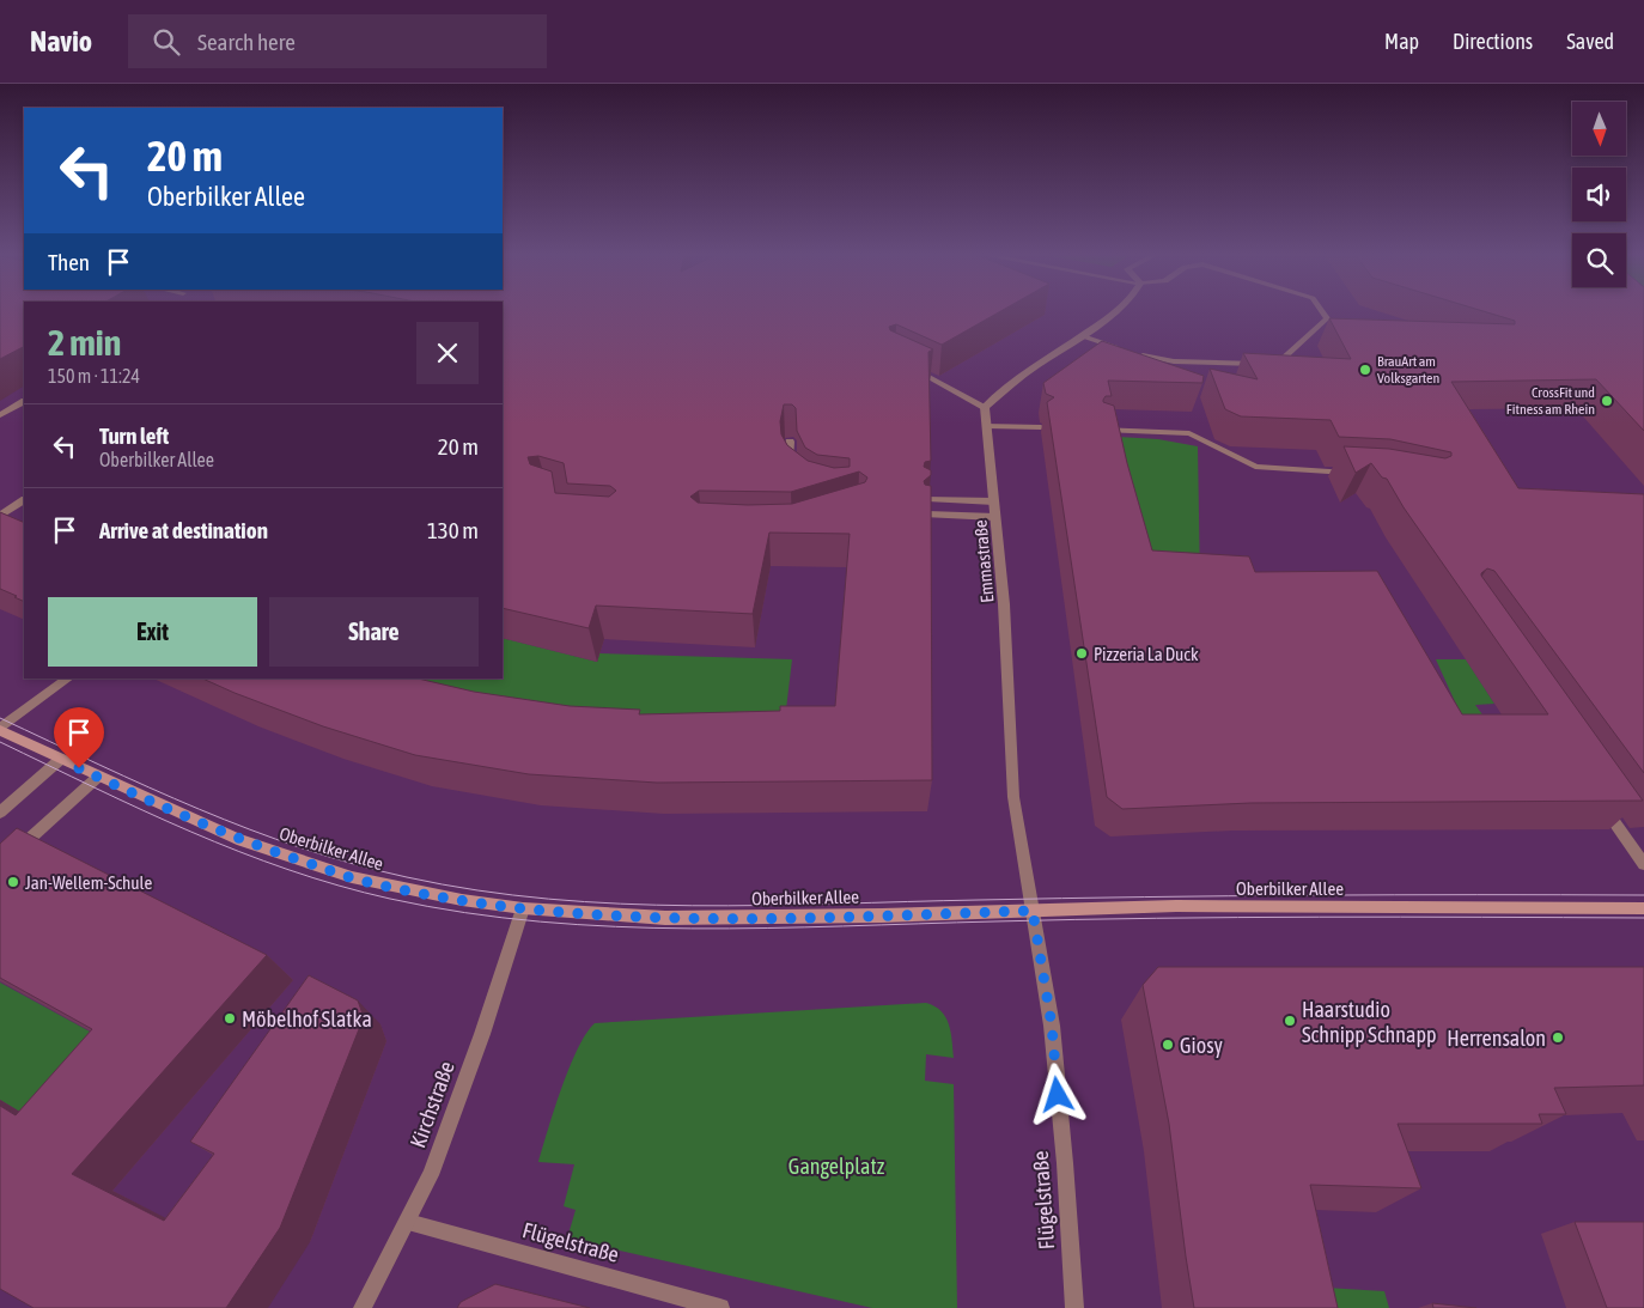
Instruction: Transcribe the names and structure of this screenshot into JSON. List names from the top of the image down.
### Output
{
  "streets": {
    "main road": ["Oberbilker Allee"],
    "street": ["Emmastraße", "Kirchstraße", "Flügelstraße"]
  },
  "crossings": [
    ["Emmastraße", "Oberbilker Allee"],
    ["Emmastraße", "Flügelstraße"],
    ["Oberbilker Allee", "Kirchstraße"],
    ["Oberbilker Allee", "Flügelstraße"],
    ["Kirchstraße", "Flügelstraße"]
  ],
  "parks": ["Gangelplatz"],
  "places": [
    "BrauArt am Volksgarten",
    "CrossFit und Fitness am Rhein",
    "Pizzeria La Duck",
    "Jan-Wellem-Schule",
    "Möbelhof Slatka",
    "Haarstudio Schnipp Schnapp",
    "Herrensalon",
    "Giosy"
  ],
  "north": "bottom",
  "page": {
    "header": "Navio",
    "search": "Search here",
    "nav": ["Map", "Directions", "Saved"],
    "turn": ["20 m", "Oberbilker Allee"],
    "then": "Then",
    "heading": ["2 min", "150 m · 11:24"],
    "list": [
      {
        "name": "Turn left",
        "note": "Oberbilker Allee",
        "value": "20 m"
      },
      {
        "name": "Arrive at destination",
        "value": "130 m"
      }
    ],
    "buttons": ["Exit", "Share"]
  }
}
